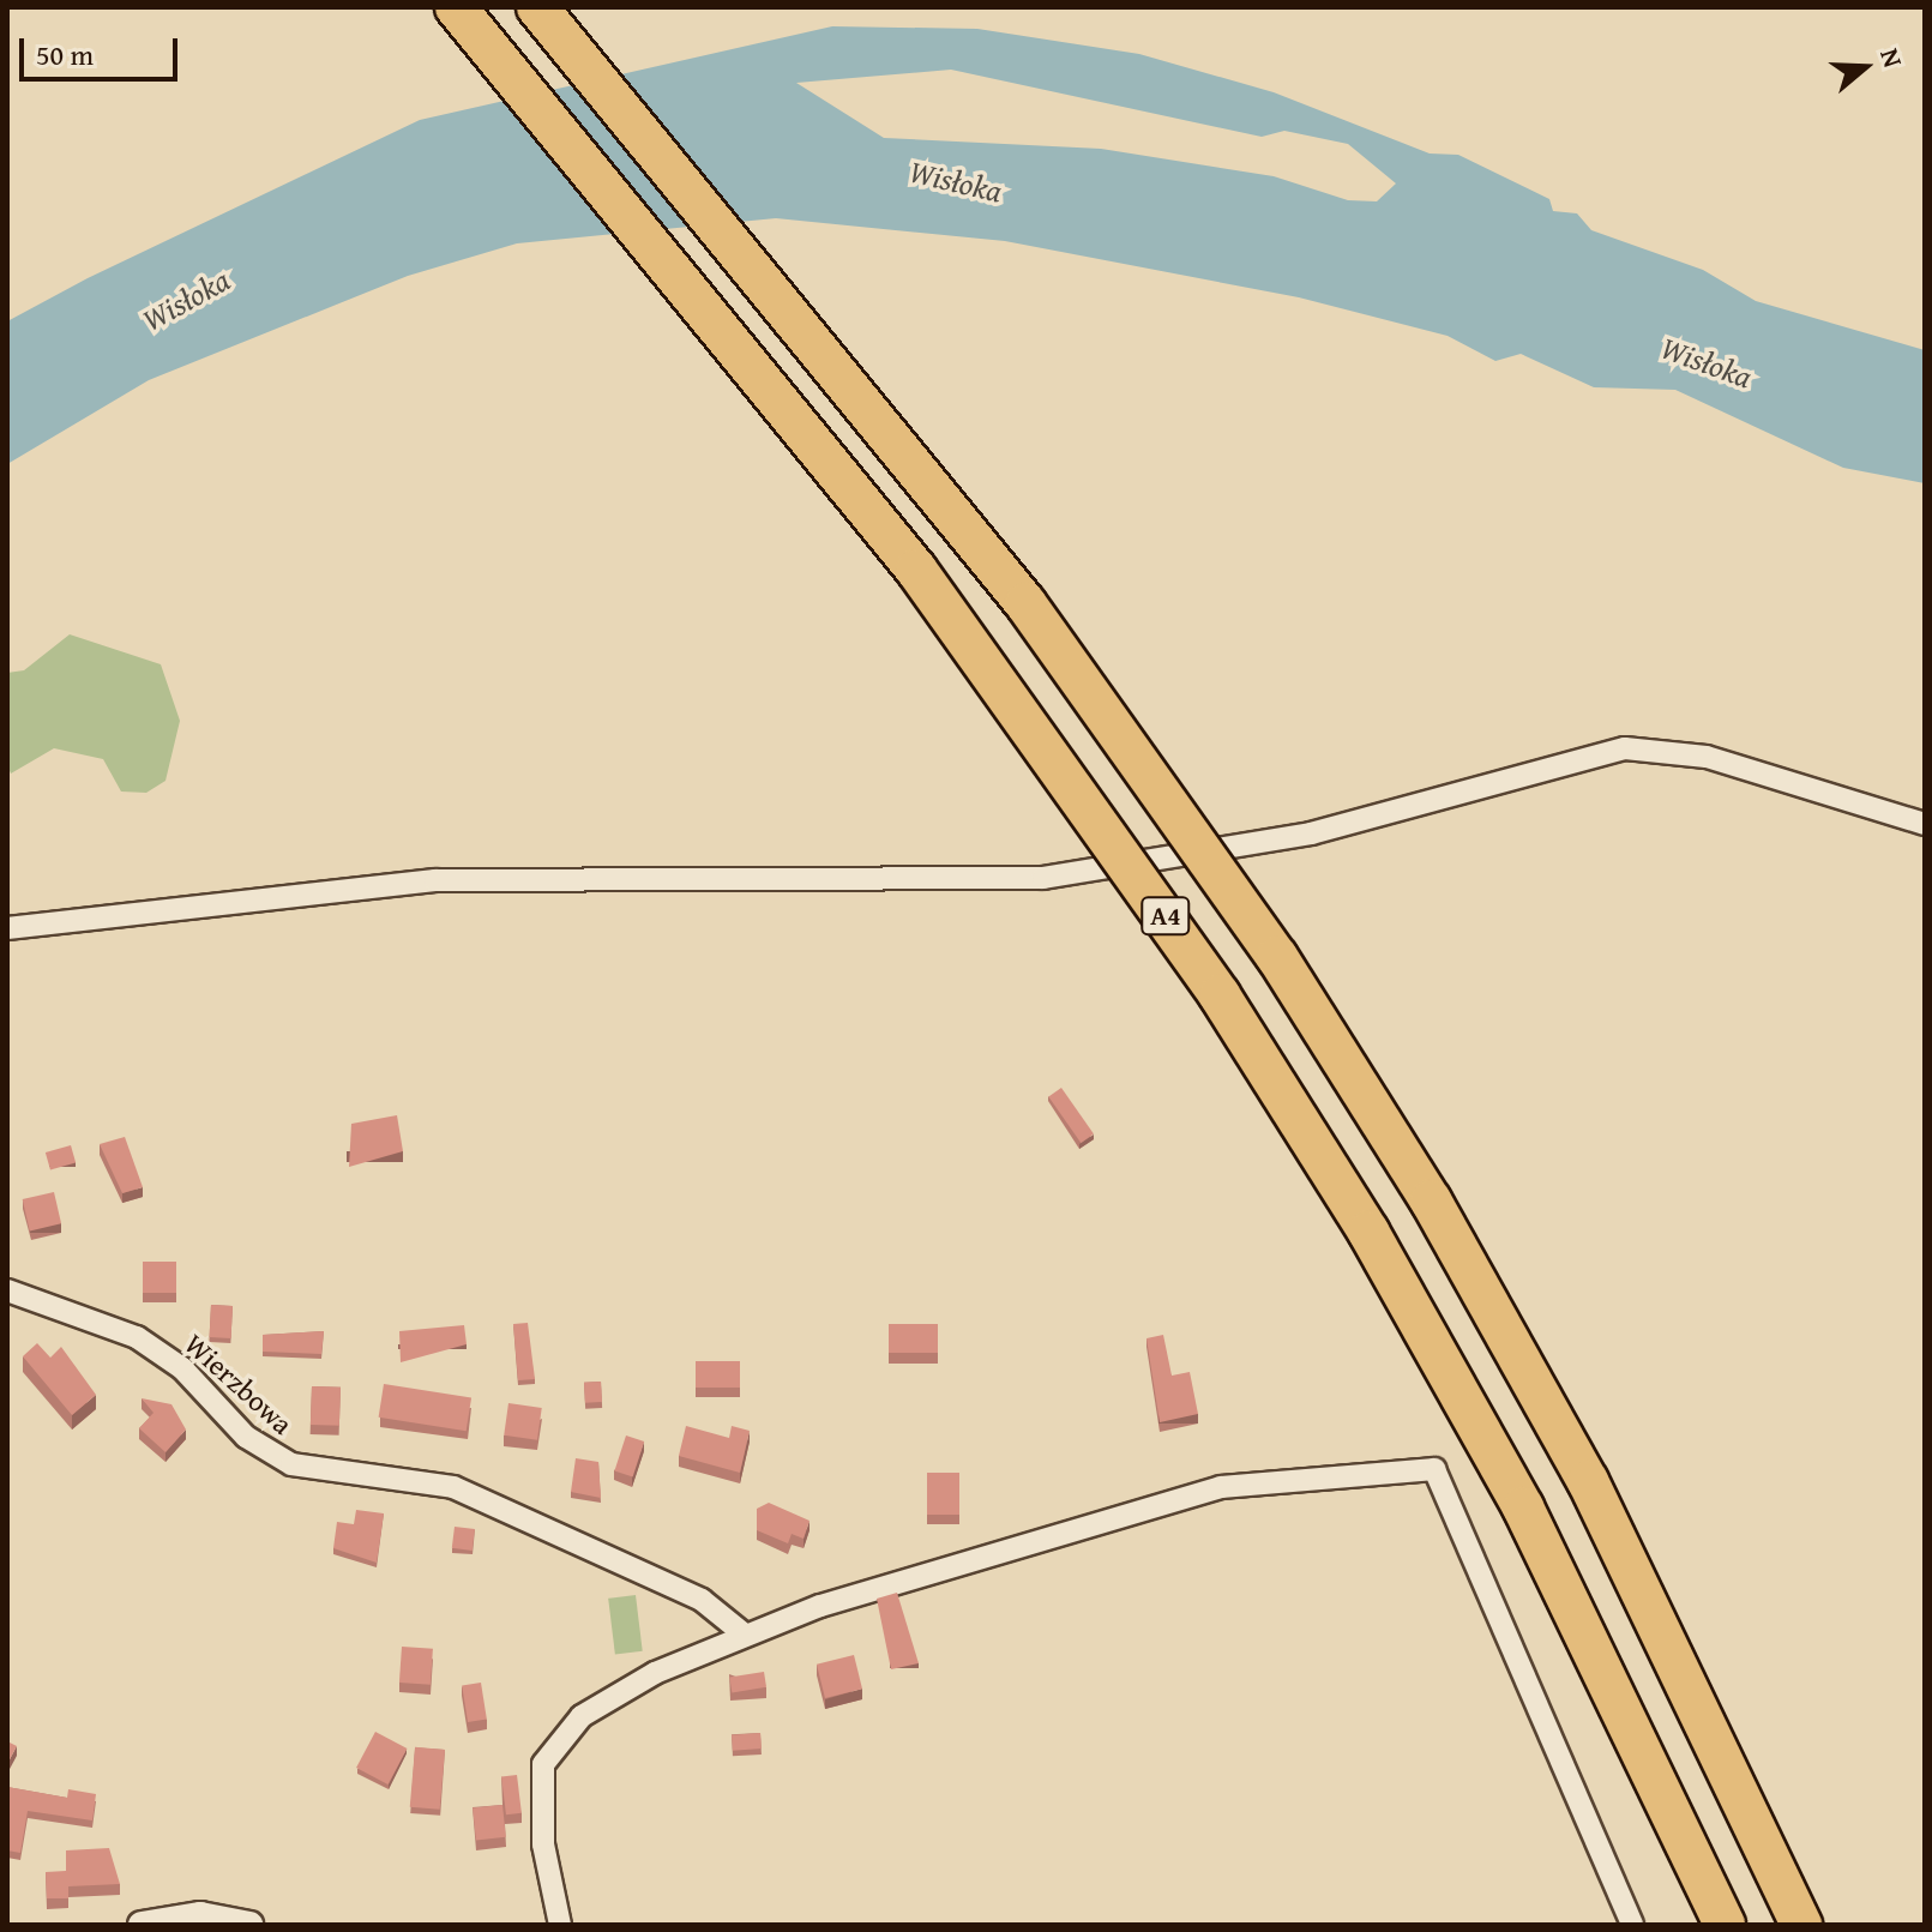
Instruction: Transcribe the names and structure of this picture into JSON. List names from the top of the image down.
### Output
{
  "streets": {
    "highway": ["A4"],
    "street": ["Wierzbowa"]
  },
  "water": ["Wisłoka"],
  "scale_bar": "50 m",
  "north": "right"
}
